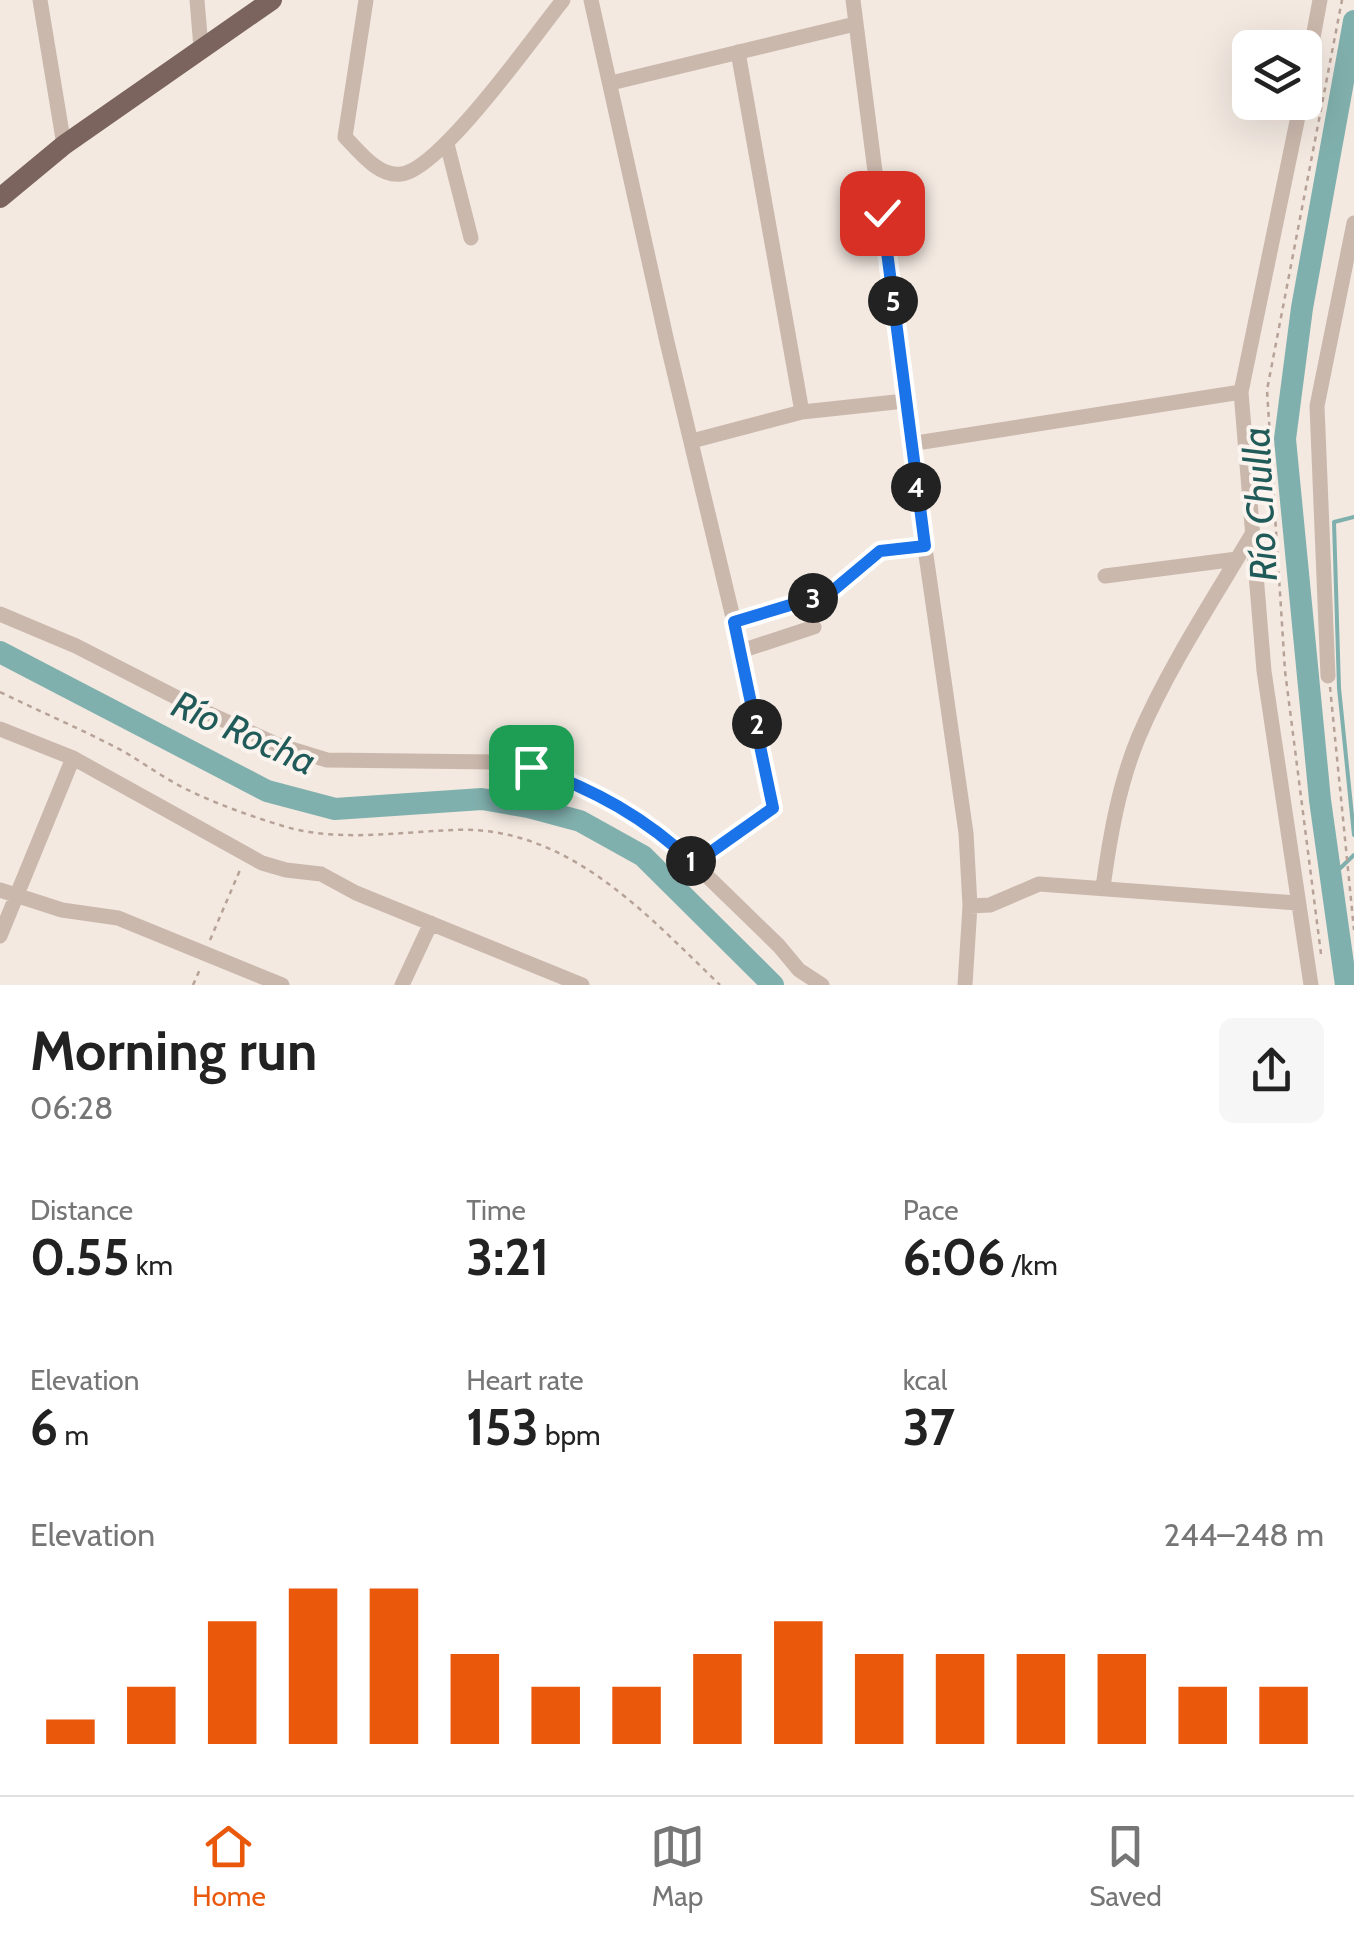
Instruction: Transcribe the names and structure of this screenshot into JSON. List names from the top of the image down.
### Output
{
  "water": ["Río Chulla", "Río Rocha"],
  "page": {
    "pins": [
      "5",
      "4",
      "3",
      "2",
      "1"
    ],
    "heading": ["Morning run", "06:28"],
    "stats": [
      ["Distance", "0.55 km"],
      ["Time", "3:21"],
      ["Pace", "6:06 /km"],
      ["Elevation", "6 m"],
      ["Heart rate", "153 bpm"],
      ["kcal", "37"]
    ],
    "chart": ["Elevation", "244–248 m"],
    "tabs": ["Home", "Map", "Saved"]
  }
}
